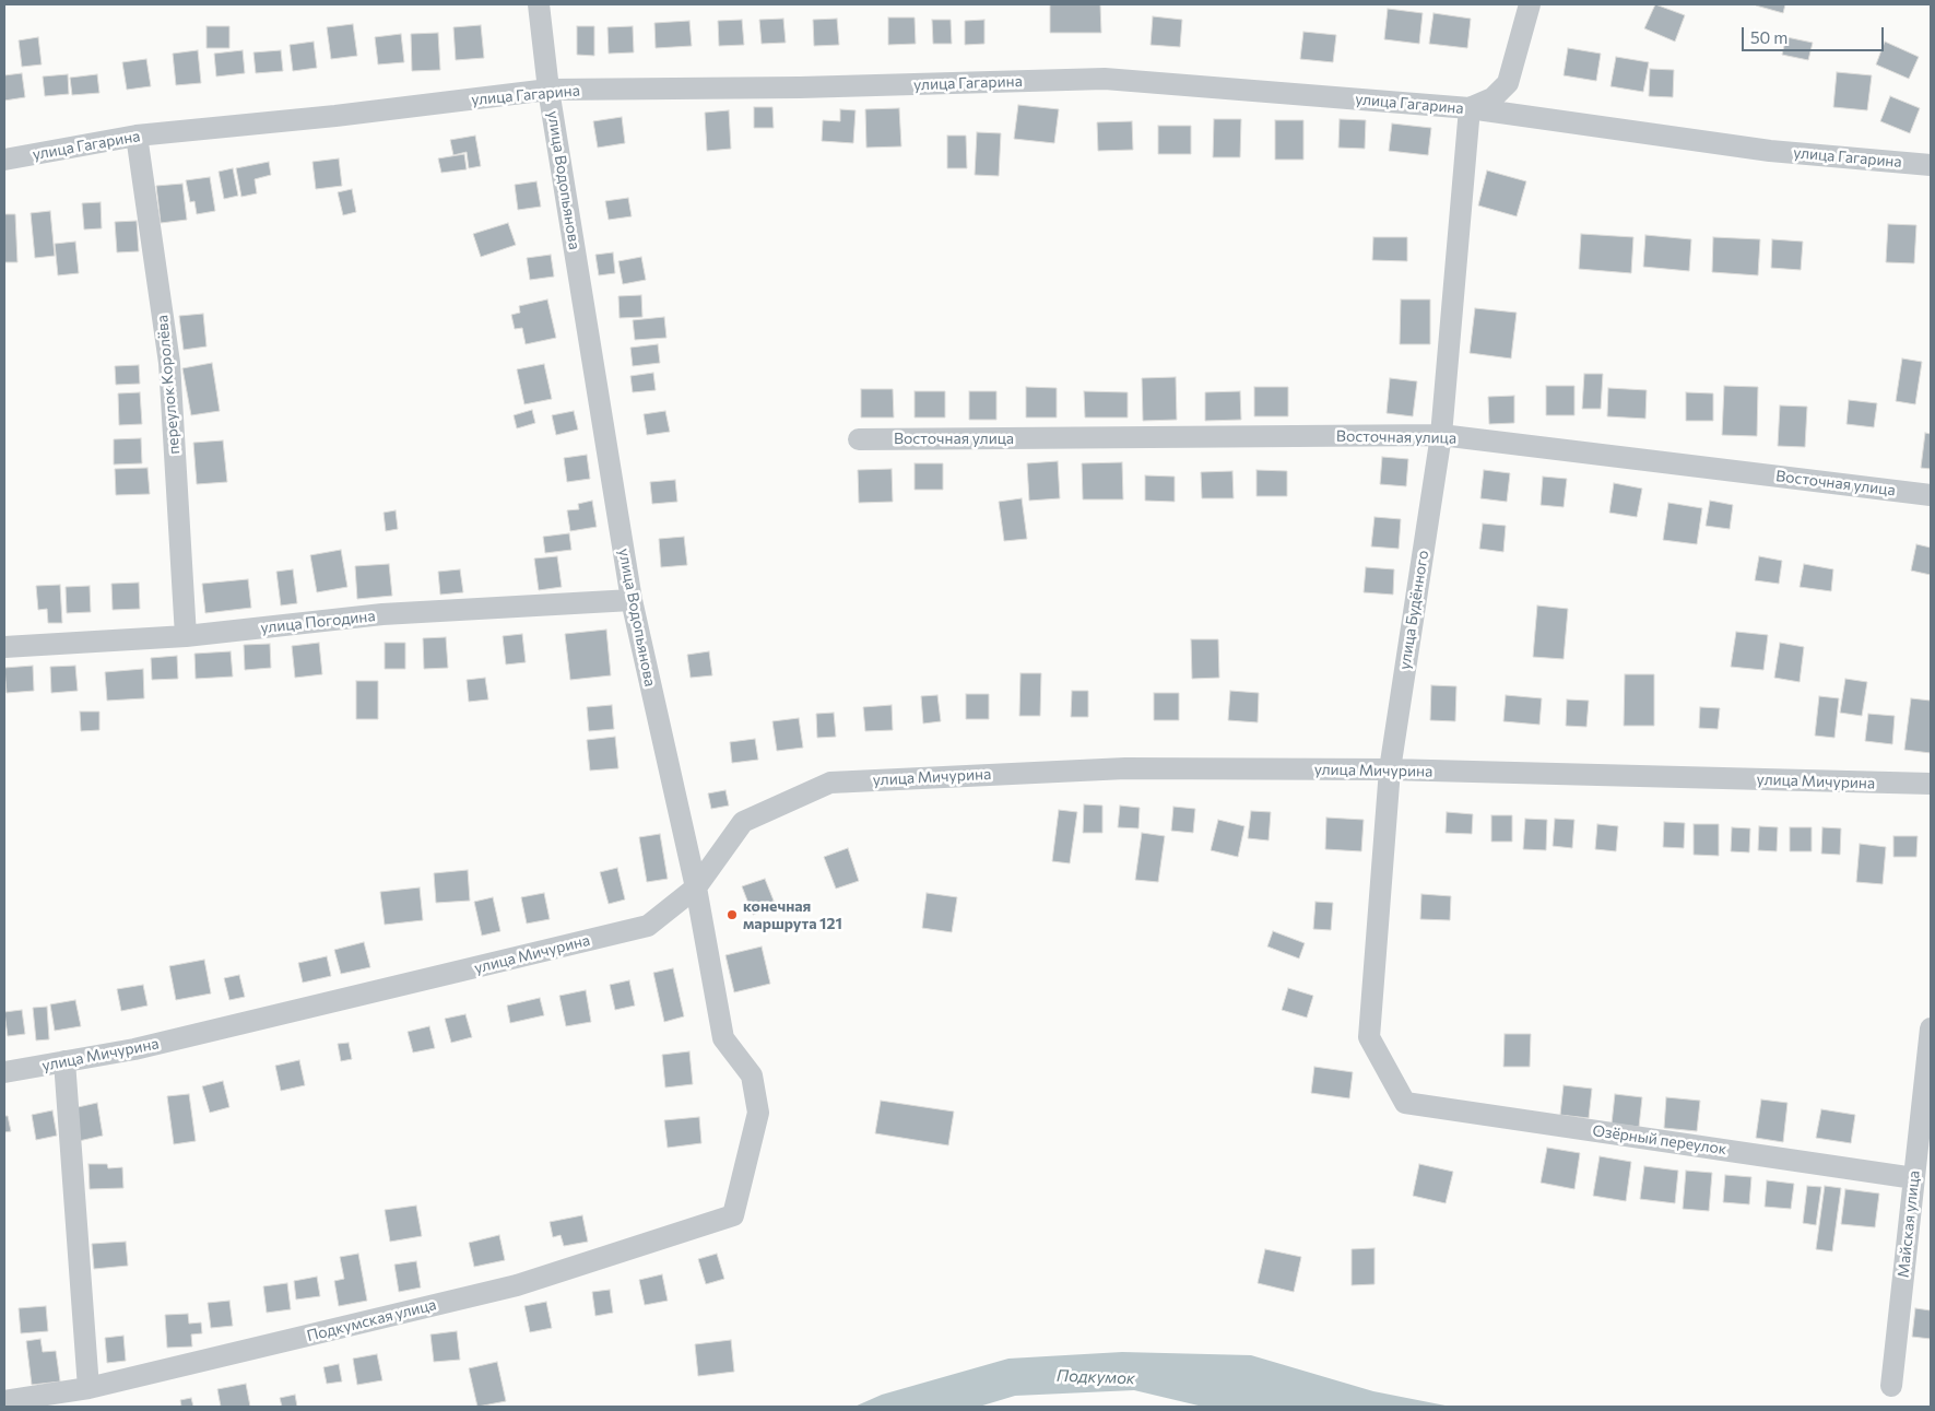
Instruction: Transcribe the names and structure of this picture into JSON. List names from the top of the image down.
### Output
{
  "streets": {
    "street": [
      "улица Гагарина",
      "улица Водопьянова",
      "переулок Королёва",
      "Восточная улица",
      "улица Будённого",
      "улица Погодина",
      "улица Мичурина",
      "Озёрный переулок",
      "Майская улица",
      "Подкумская улица"
    ]
  },
  "crossings": [
    ["улица Гагарина", "улица Водопьянова"],
    ["улица Гагарина", "переулок Королёва"],
    ["улица Гагарина", "улица Будённого"],
    ["улица Водопьянова", "улица Погодина"],
    ["улица Водопьянова", "улица Мичурина"],
    ["улица Водопьянова", "Подкумская улица"],
    ["переулок Королёва", "улица Погодина"],
    ["Восточная улица", "улица Будённого"],
    ["улица Будённого", "улица Мичурина"],
    ["улица Будённого", "Озёрный переулок"],
    ["Озёрный переулок", "Майская улица"]
  ],
  "water": ["Подкумок"],
  "places": ["конечная маршрута 121"],
  "scale_bar": "50 m"
}
